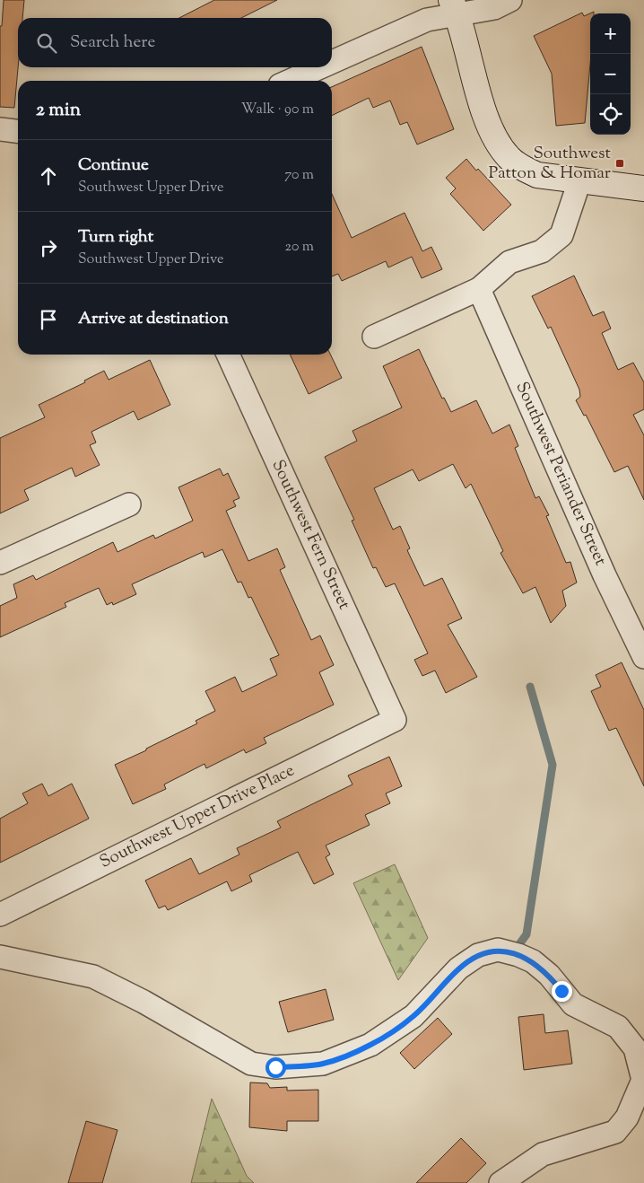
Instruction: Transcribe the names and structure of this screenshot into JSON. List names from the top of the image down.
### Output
{
  "streets": {
    "street": ["Southwest Periander Street", "Southwest Fern Street", "Southwest Upper Drive Place"]
  },
  "crossings": [
    ["Southwest Fern Street", "Southwest Upper Drive Place"]
  ],
  "places": {
    "transit": ["Southwest Patton & Homar"]
  },
  "page": {
    "map_buttons": ["+", "−"],
    "search": "Search here",
    "heading": ["2 min", "Walk · 90 m"],
    "list": [
      ["Continue", "Southwest Upper Drive", "70 m"],
      ["Turn right", "Southwest Upper Drive", "20 m"],
      "Arrive at destination"
    ]
  }
}
